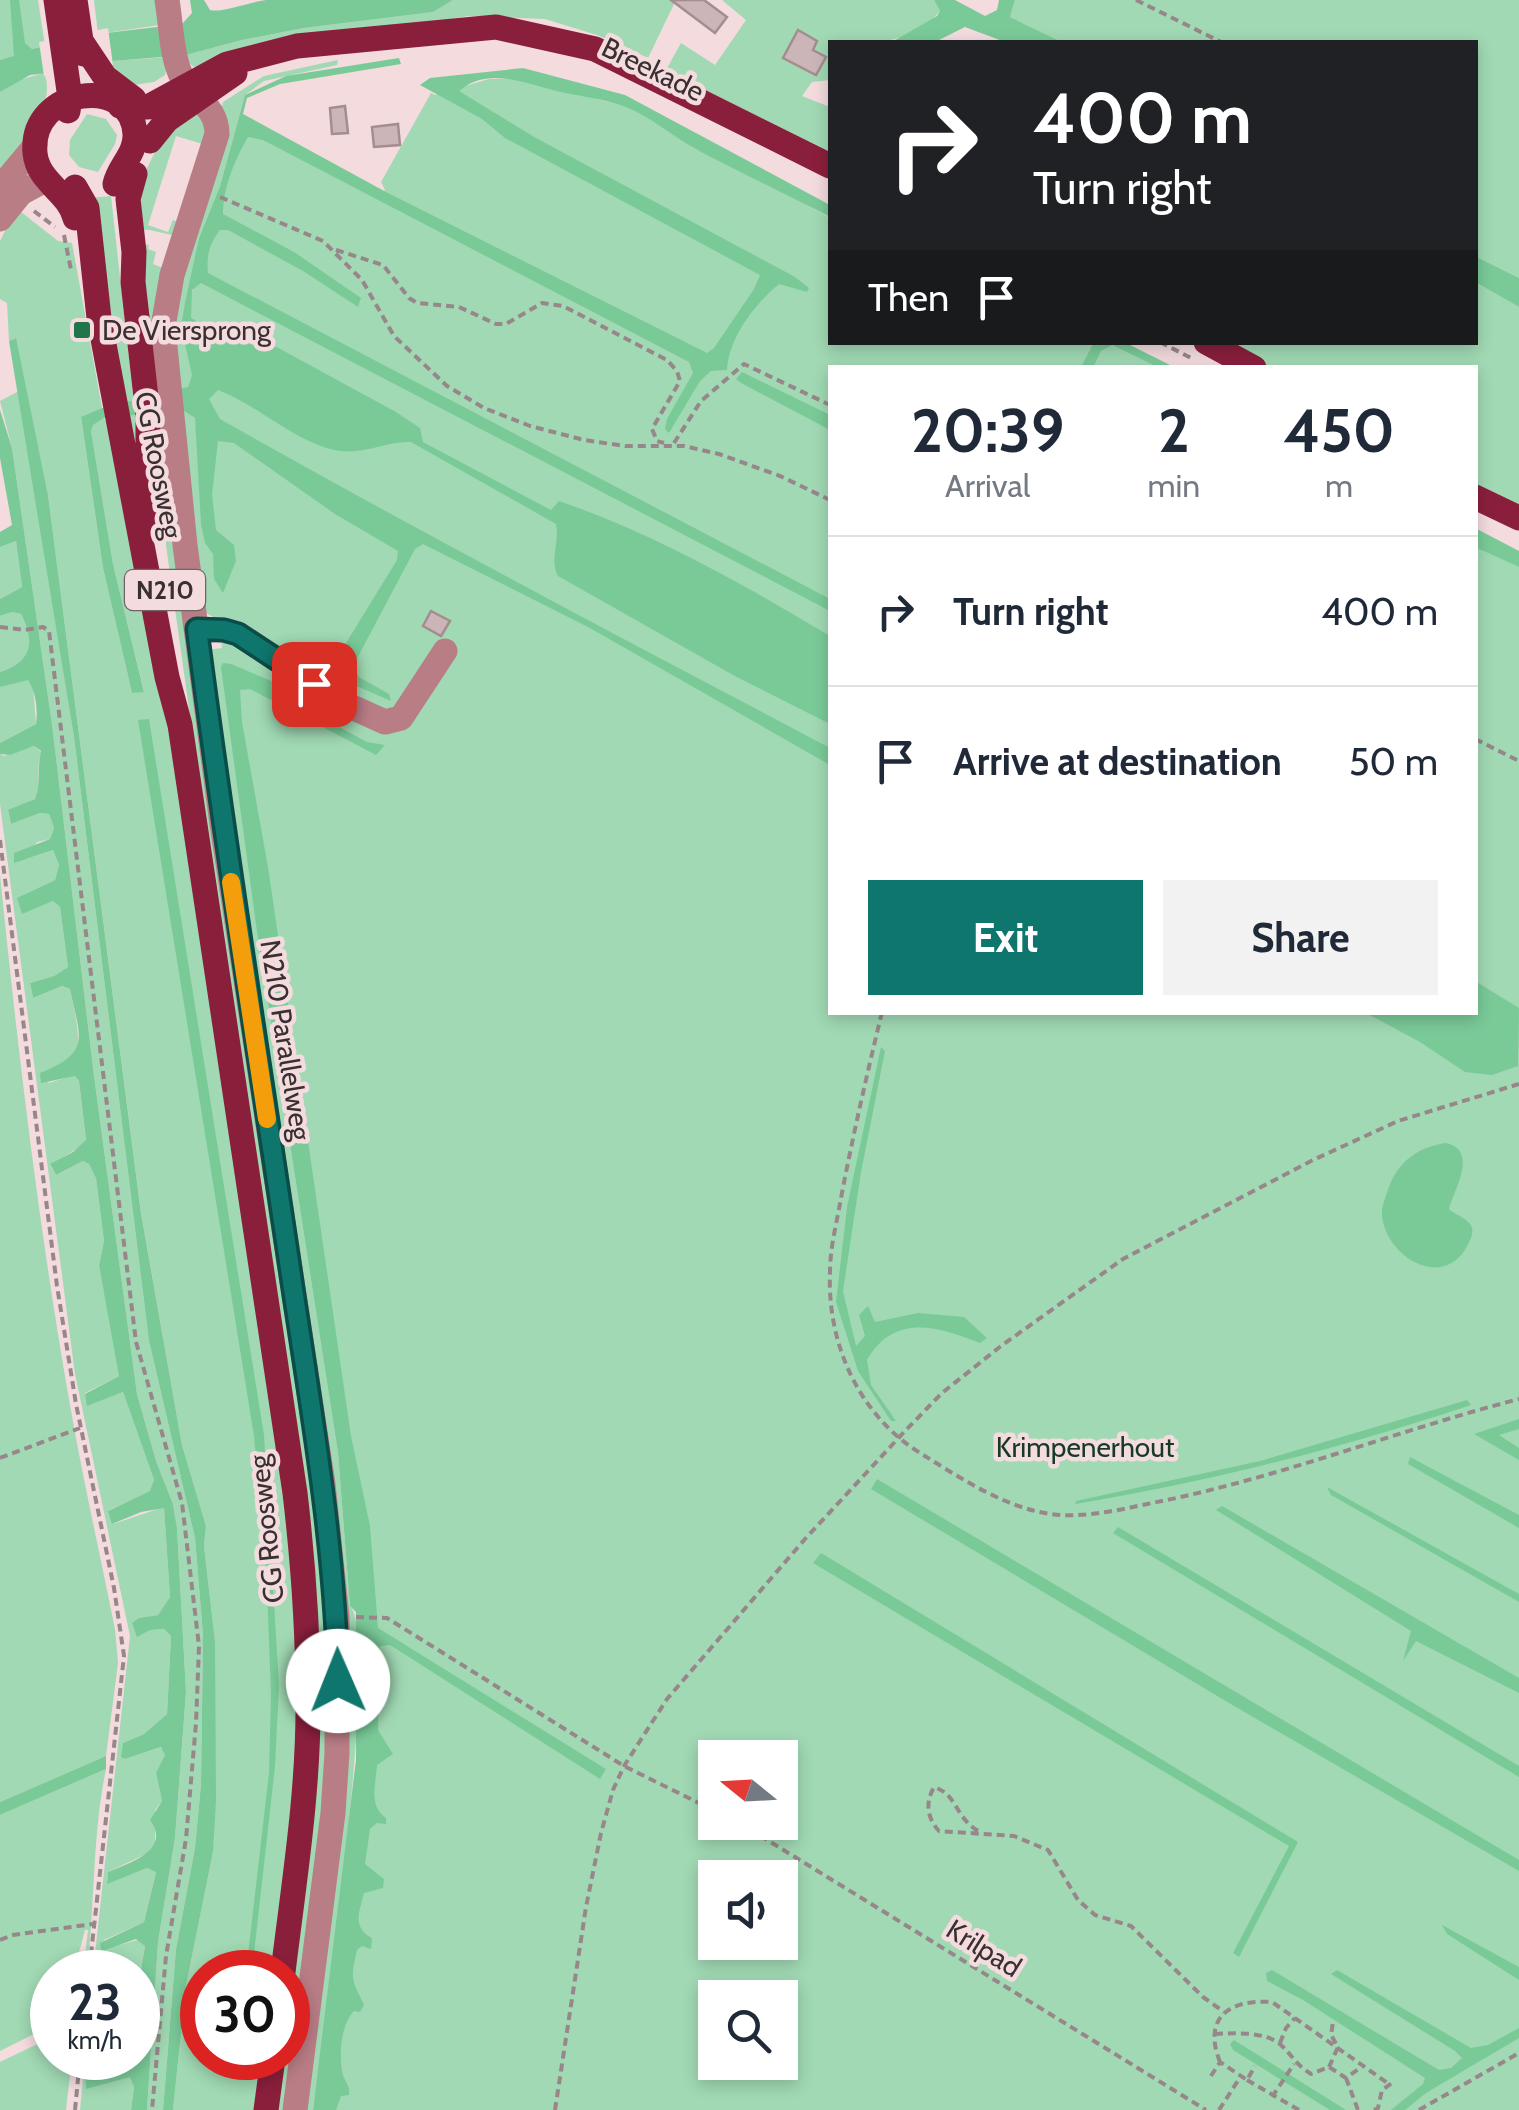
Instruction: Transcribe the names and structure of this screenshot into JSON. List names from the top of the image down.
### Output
{
  "streets": {
    "main road": ["Breekade", "CG Roosweg", "N210"],
    "street": ["N210 Parallelweg"],
    "path": ["Krilpad"]
  },
  "crossings": [
    ["Breekade", "N210"],
    ["Breekade", "N210 Parallelweg"],
    ["CG Roosweg", "N210"],
    ["CG Roosweg", "N210 Parallelweg"]
  ],
  "parks": ["Krimpenerhout"],
  "places": {
    "transit": ["De Viersprong"]
  },
  "north": "left",
  "page": {
    "turn": ["400 m", "Turn right"],
    "then": "Then",
    "eta": [
      "20:39",
      "Arrival",
      "2",
      "min",
      "450",
      "m"
    ],
    "list": [
      {
        "name": "Turn right",
        "value": "400 m"
      },
      {
        "name": "Arrive at destination",
        "value": "50 m"
      }
    ],
    "buttons": ["Exit", "Share"],
    "speed": "23 km/h",
    "limit": "30"
  }
}
